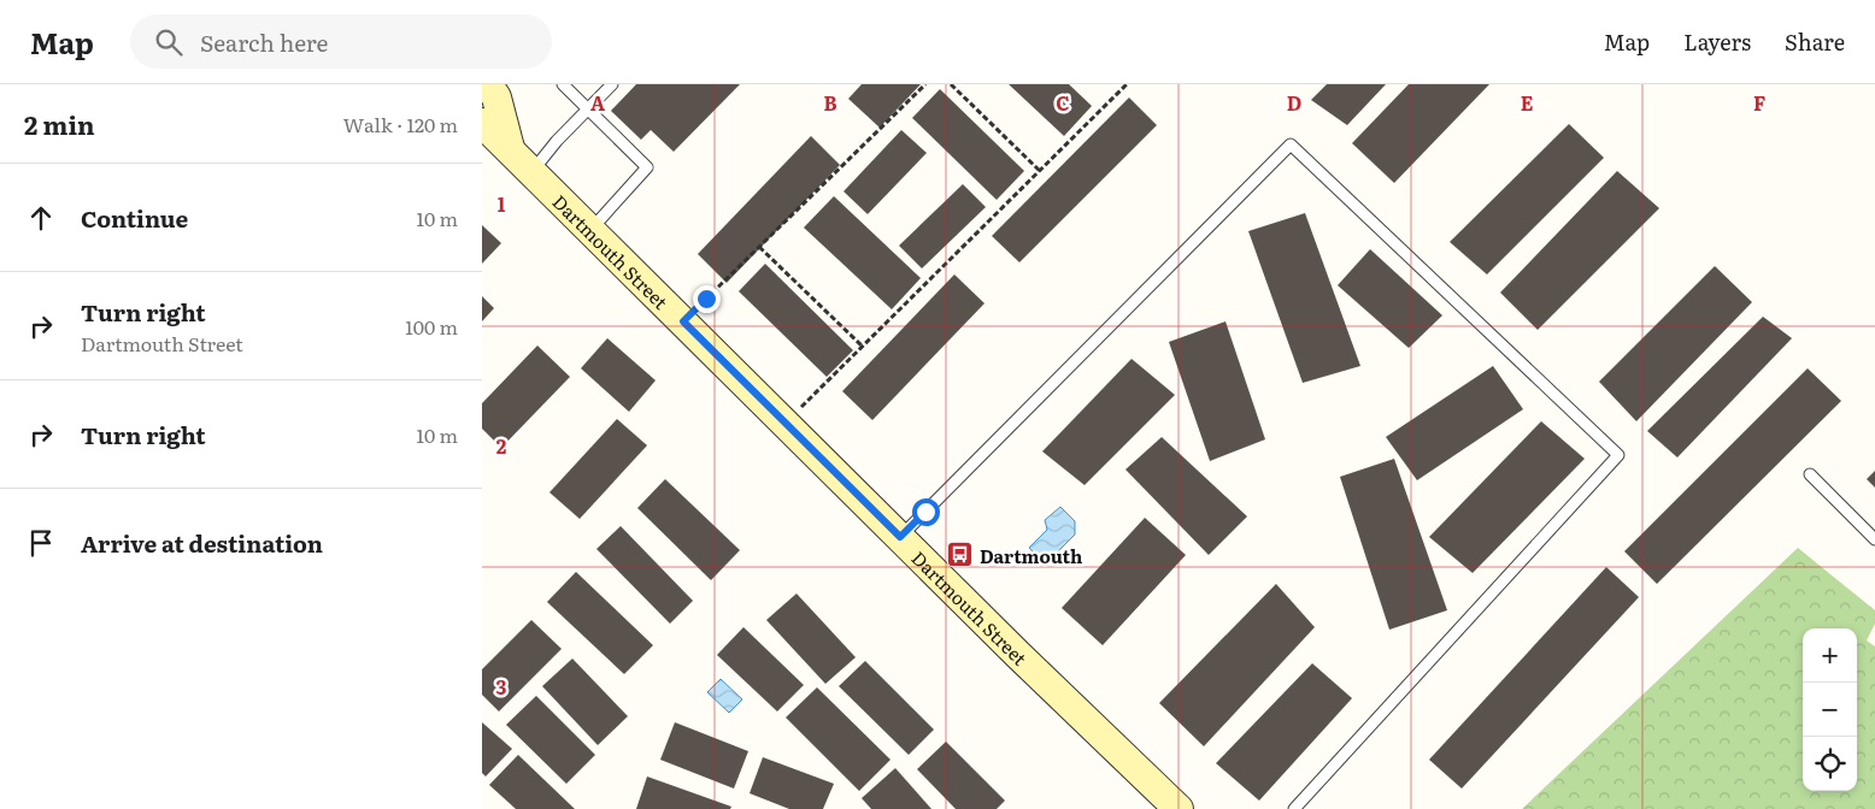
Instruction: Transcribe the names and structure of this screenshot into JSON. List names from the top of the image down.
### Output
{
  "streets": {
    "street": ["Dartmouth Street"]
  },
  "places": {
    "bus stop": ["Dartmouth"]
  },
  "page": {
    "header": "Map",
    "search": "Search here",
    "nav": ["Map", "Layers", "Share"],
    "heading": ["2 min", "Walk · 120 m"],
    "list": [
      ["Continue", "10 m"],
      ["Turn right", "Dartmouth Street", "100 m"],
      ["Turn right", "10 m"],
      "Arrive at destination"
    ],
    "map_buttons": ["+", "−"]
  },
  "grid": {
    "columns": [
      "A",
      "B",
      "C",
      "D",
      "E",
      "F"
    ],
    "rows": ["1", "2", "3"]
  }
}
